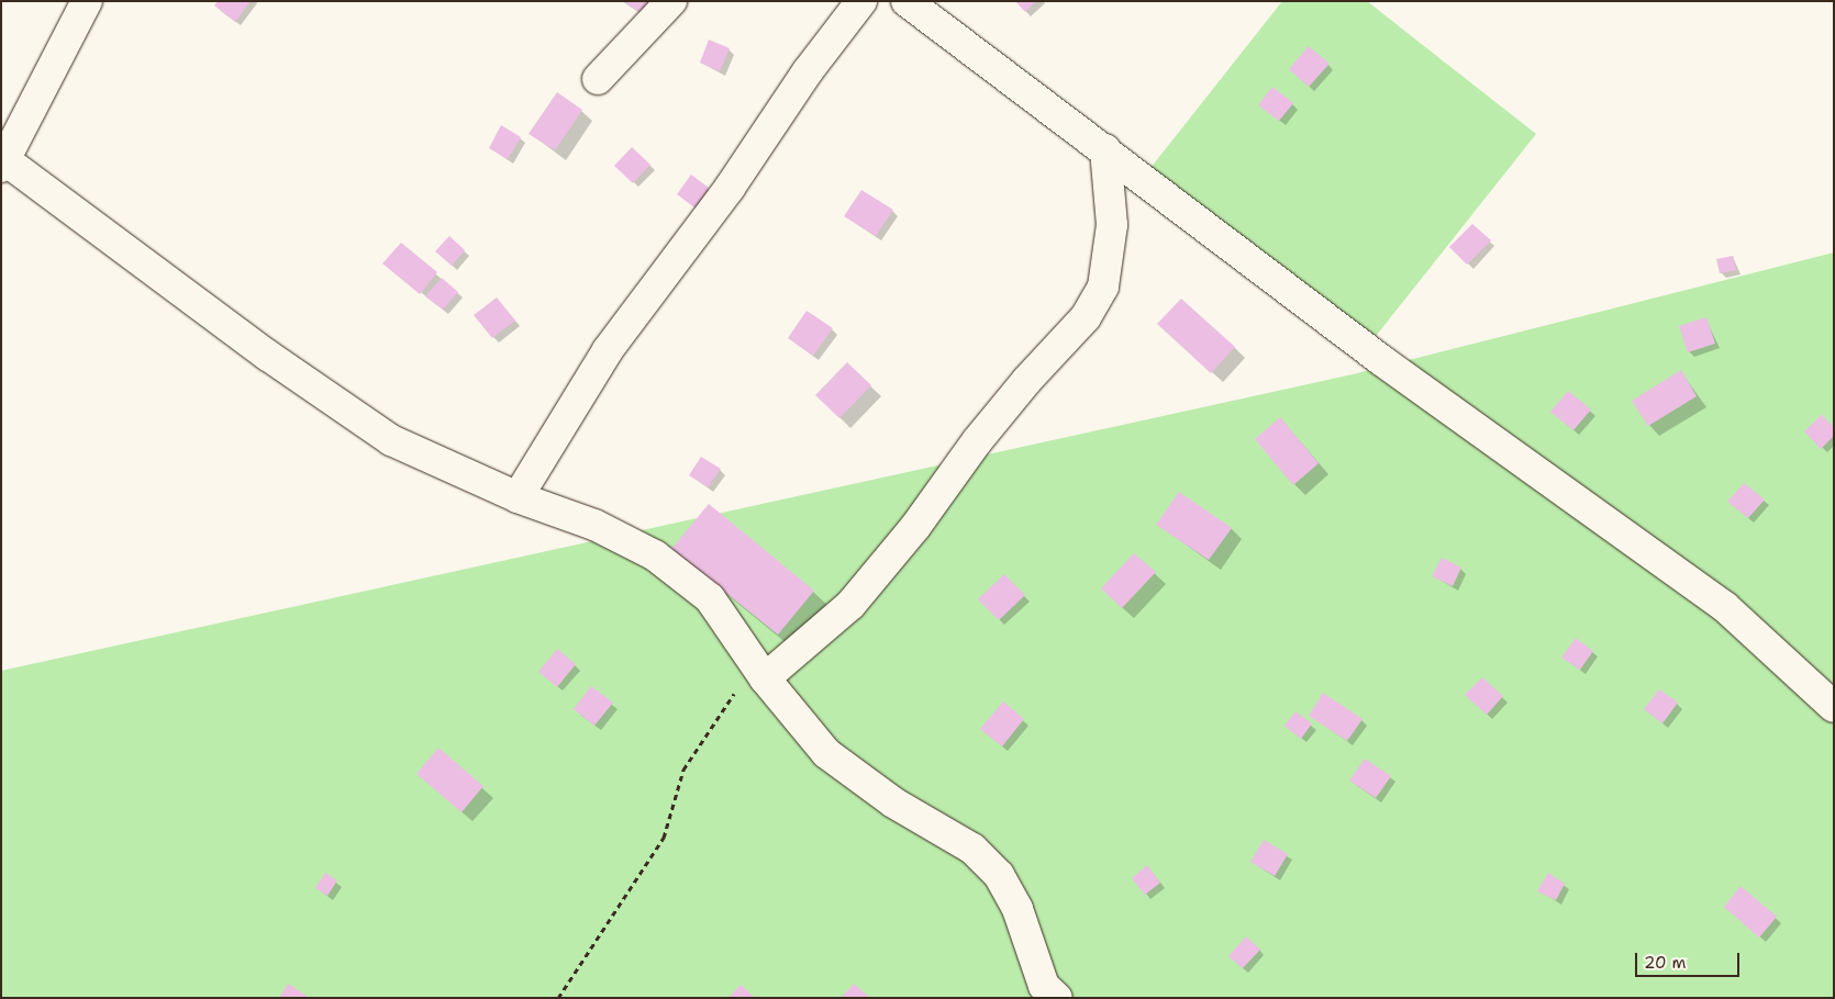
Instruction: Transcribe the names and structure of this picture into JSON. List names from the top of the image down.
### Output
{
  "scale_bar": "20 m"
}
